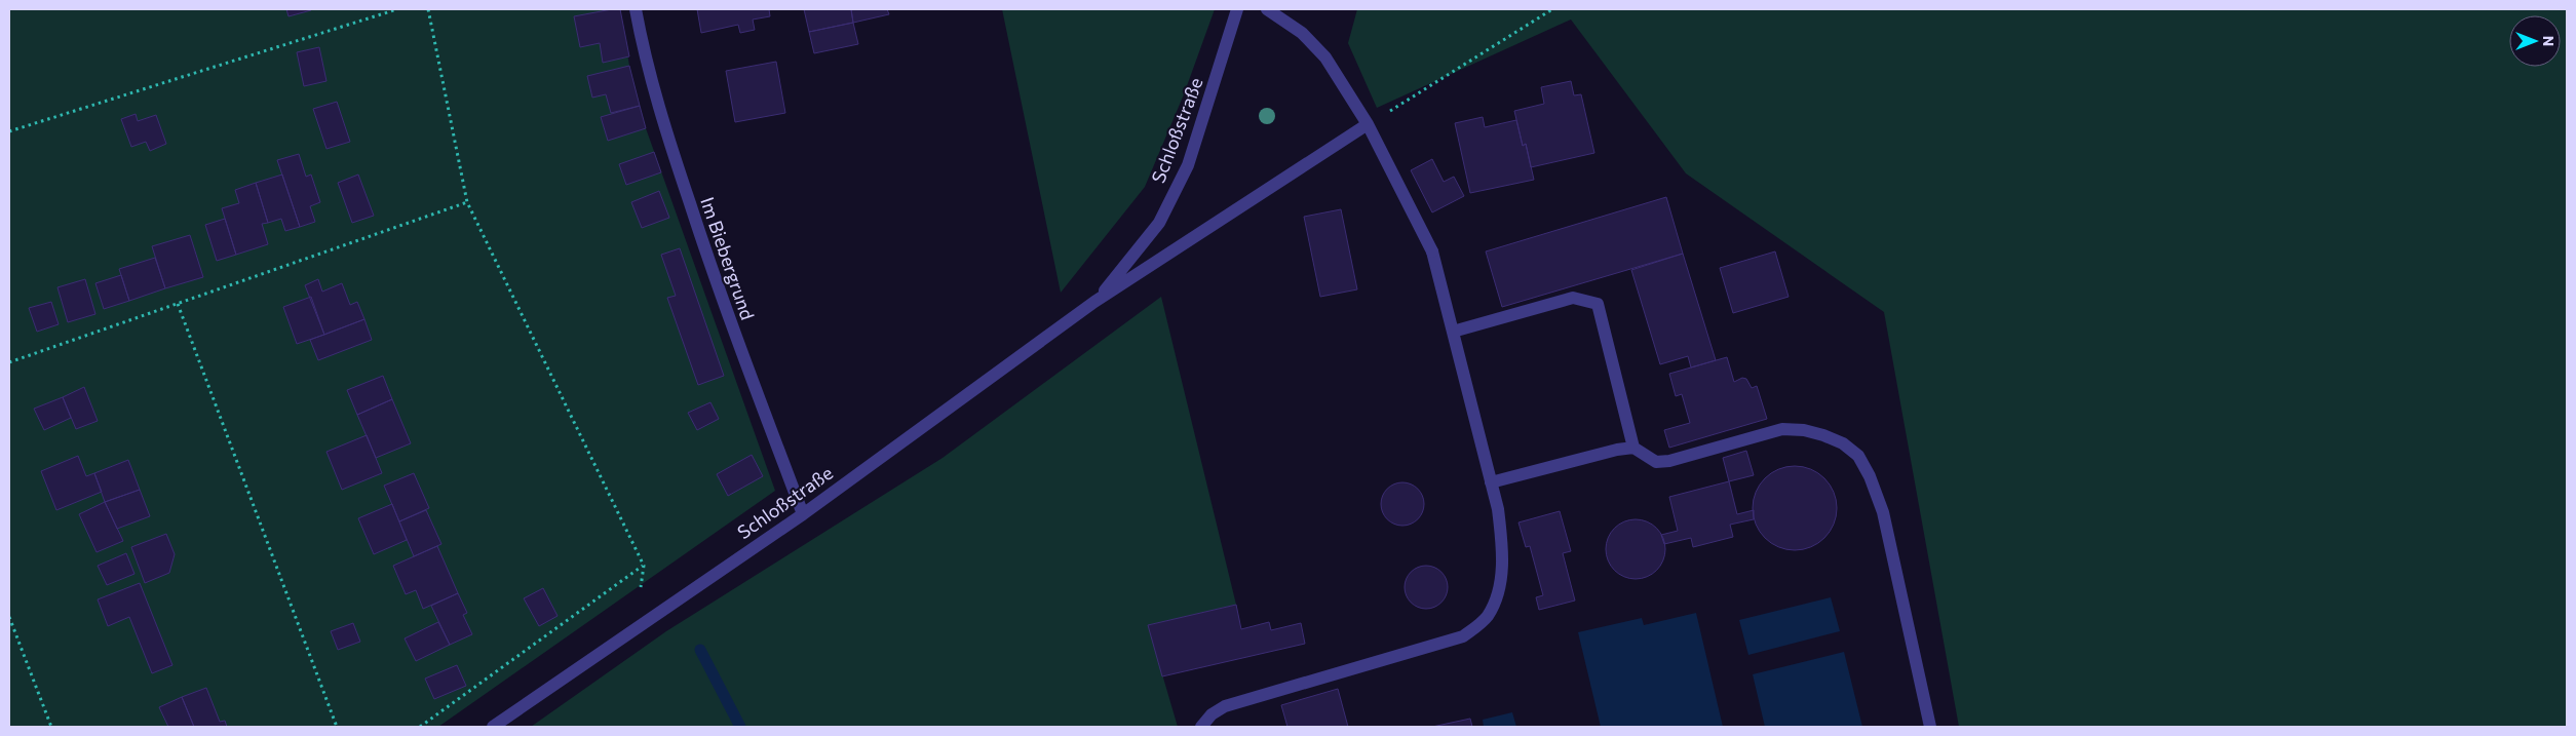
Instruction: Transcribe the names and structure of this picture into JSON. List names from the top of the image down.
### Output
{
  "streets": {
    "street": ["Schloßstraße", "Im Biebergrund"]
  },
  "crossings": [
    ["Schloßstraße", "Im Biebergrund"]
  ],
  "north": "right"
}
